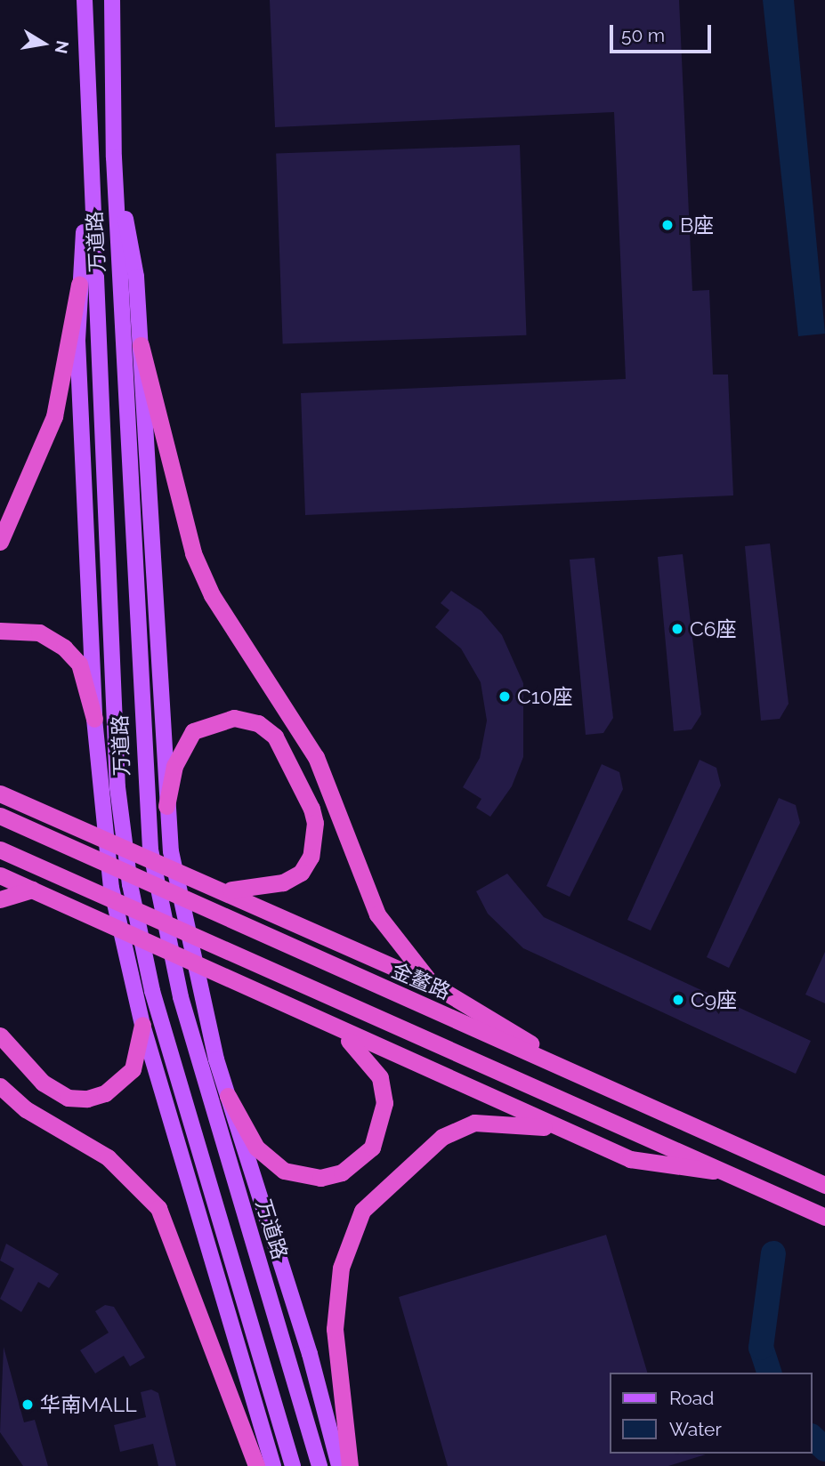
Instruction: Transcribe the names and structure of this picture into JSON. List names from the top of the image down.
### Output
{
  "streets": {
    "highway": ["金鳌路"],
    "main road": ["万道路"]
  },
  "places": [
    "B座",
    "C6座",
    "C10座",
    "C9座",
    "华南MALL"
  ],
  "legend": ["Road", "Water"],
  "scale_bar": "50 m",
  "north": "right"
}
